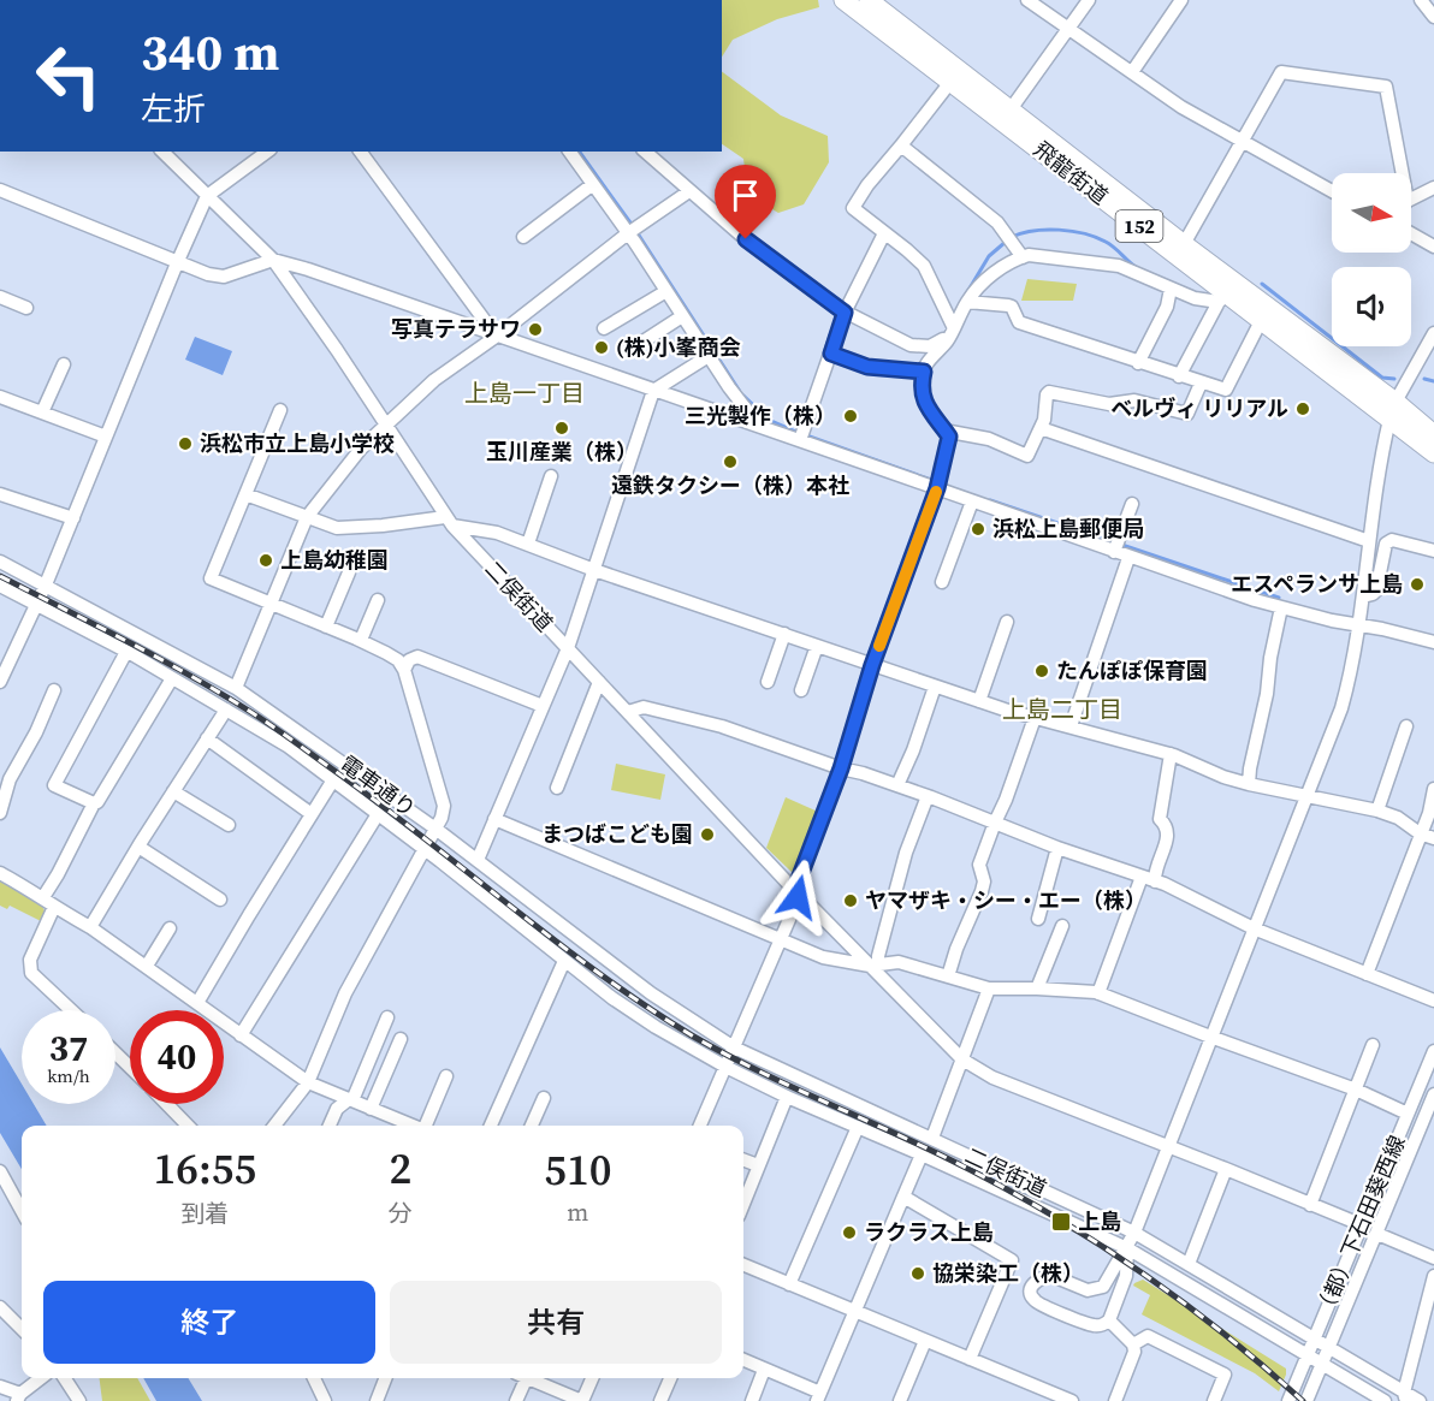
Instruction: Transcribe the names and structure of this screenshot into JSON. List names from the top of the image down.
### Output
{
  "streets": {
    "highway": ["飛龍街道", "152"],
    "street": ["二俣街道", "電車通り", "（都）下石田葵西線"]
  },
  "crossings": [
    ["二俣街道", "電車通り"],
    ["二俣街道", "（都）下石田葵西線"]
  ],
  "districts": ["上島一丁目", "上島二丁目"],
  "places": {
    "other": [
      "写真テラサワ",
      "(株)小峯商会",
      "ベルヴィ リリアル",
      "三光製作（株）",
      "玉川産業（株）",
      "浜松市立上島小学校",
      "遠鉄タクシー（株）本社",
      "浜松上島郵便局",
      "上島幼稚園",
      "エスペランサ上島",
      "たんぽぽ保育園",
      "まつばこども園",
      "ヤマザキ・シー・エー（株）",
      "ラクラス上島",
      "協栄染工（株）"
    ],
    "transit": ["上島"]
  },
  "north": "right",
  "page": {
    "turn": ["340 m", "左折"],
    "speed": "37 km/h",
    "limit": "40",
    "eta": [
      "16:55",
      "到着",
      "2",
      "分",
      "510",
      "m"
    ],
    "buttons": ["終了", "共有"]
  }
}
